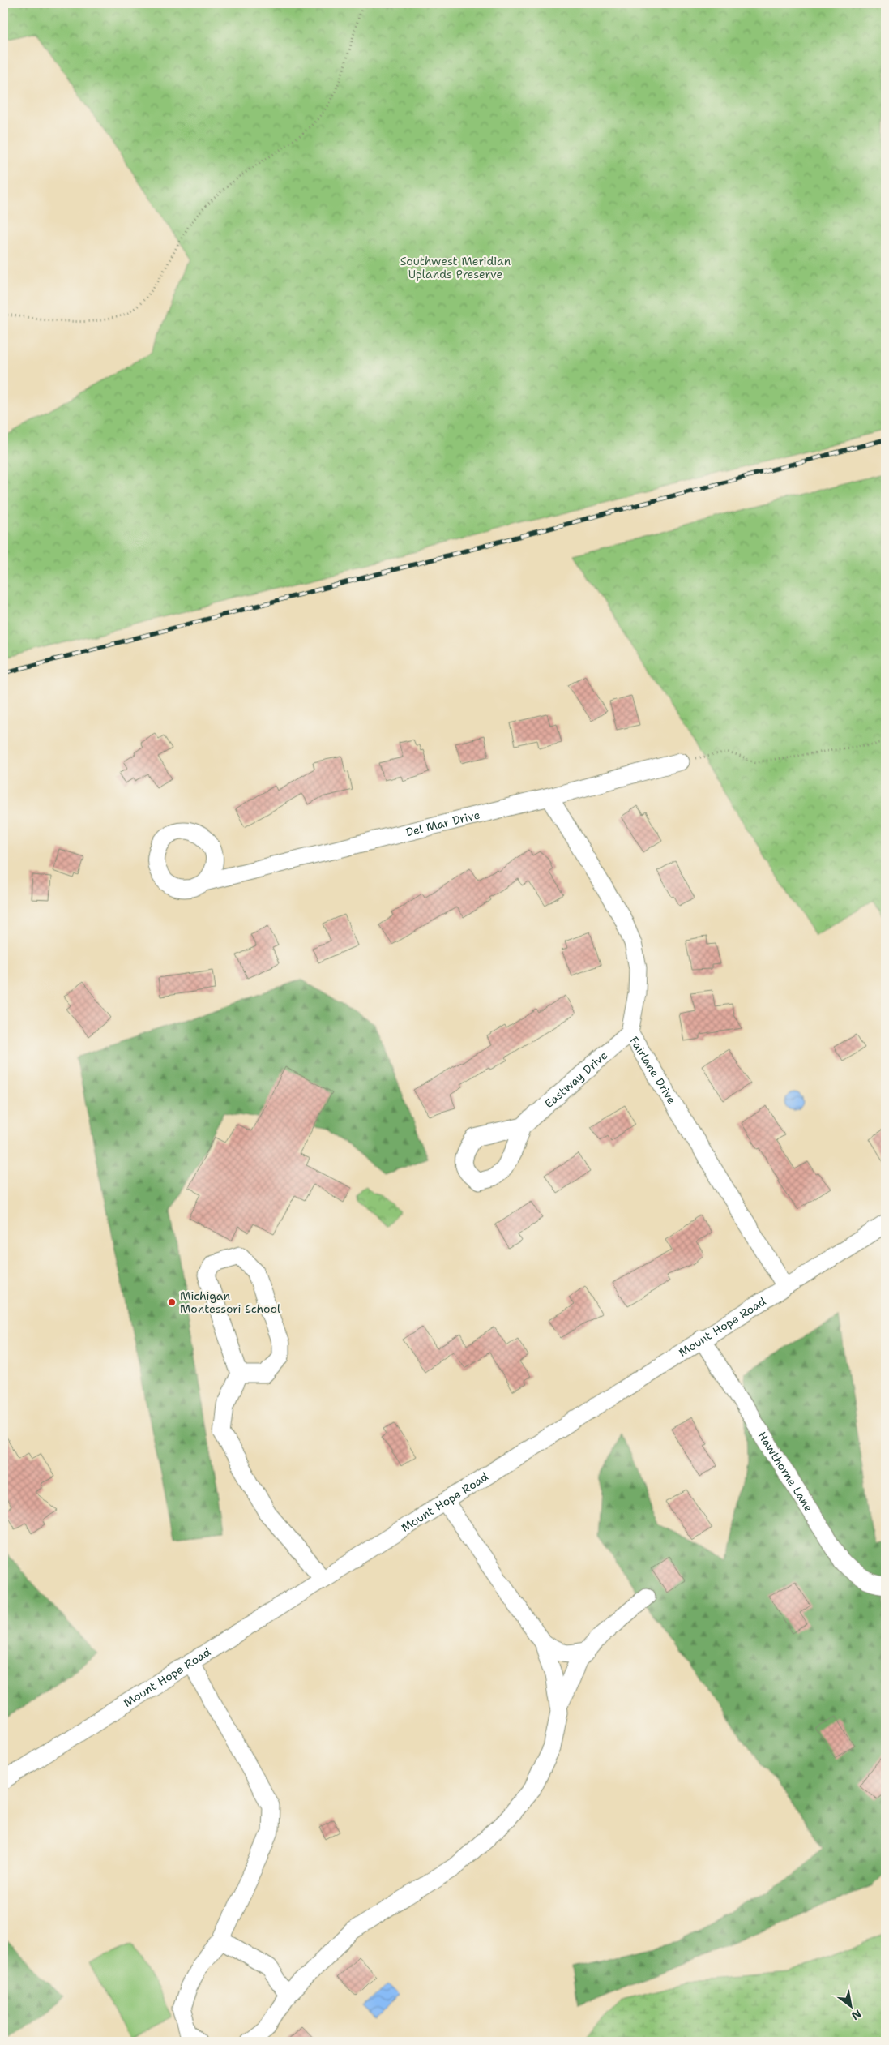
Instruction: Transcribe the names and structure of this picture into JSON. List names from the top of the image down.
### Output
{
  "streets": {
    "street": [
      "Del Mar Drive",
      "Fairlane Drive",
      "Eastway Drive",
      "Mount Hope Road",
      "Hawthorne Lane"
    ]
  },
  "crossings": [
    ["Del Mar Drive", "Fairlane Drive"],
    ["Fairlane Drive", "Eastway Drive"],
    ["Fairlane Drive", "Mount Hope Road"],
    ["Mount Hope Road", "Hawthorne Lane"]
  ],
  "parks": ["Southwest Meridian Uplands Preserve"],
  "places": ["Michigan Montessori School"],
  "north": "bottom right"
}
